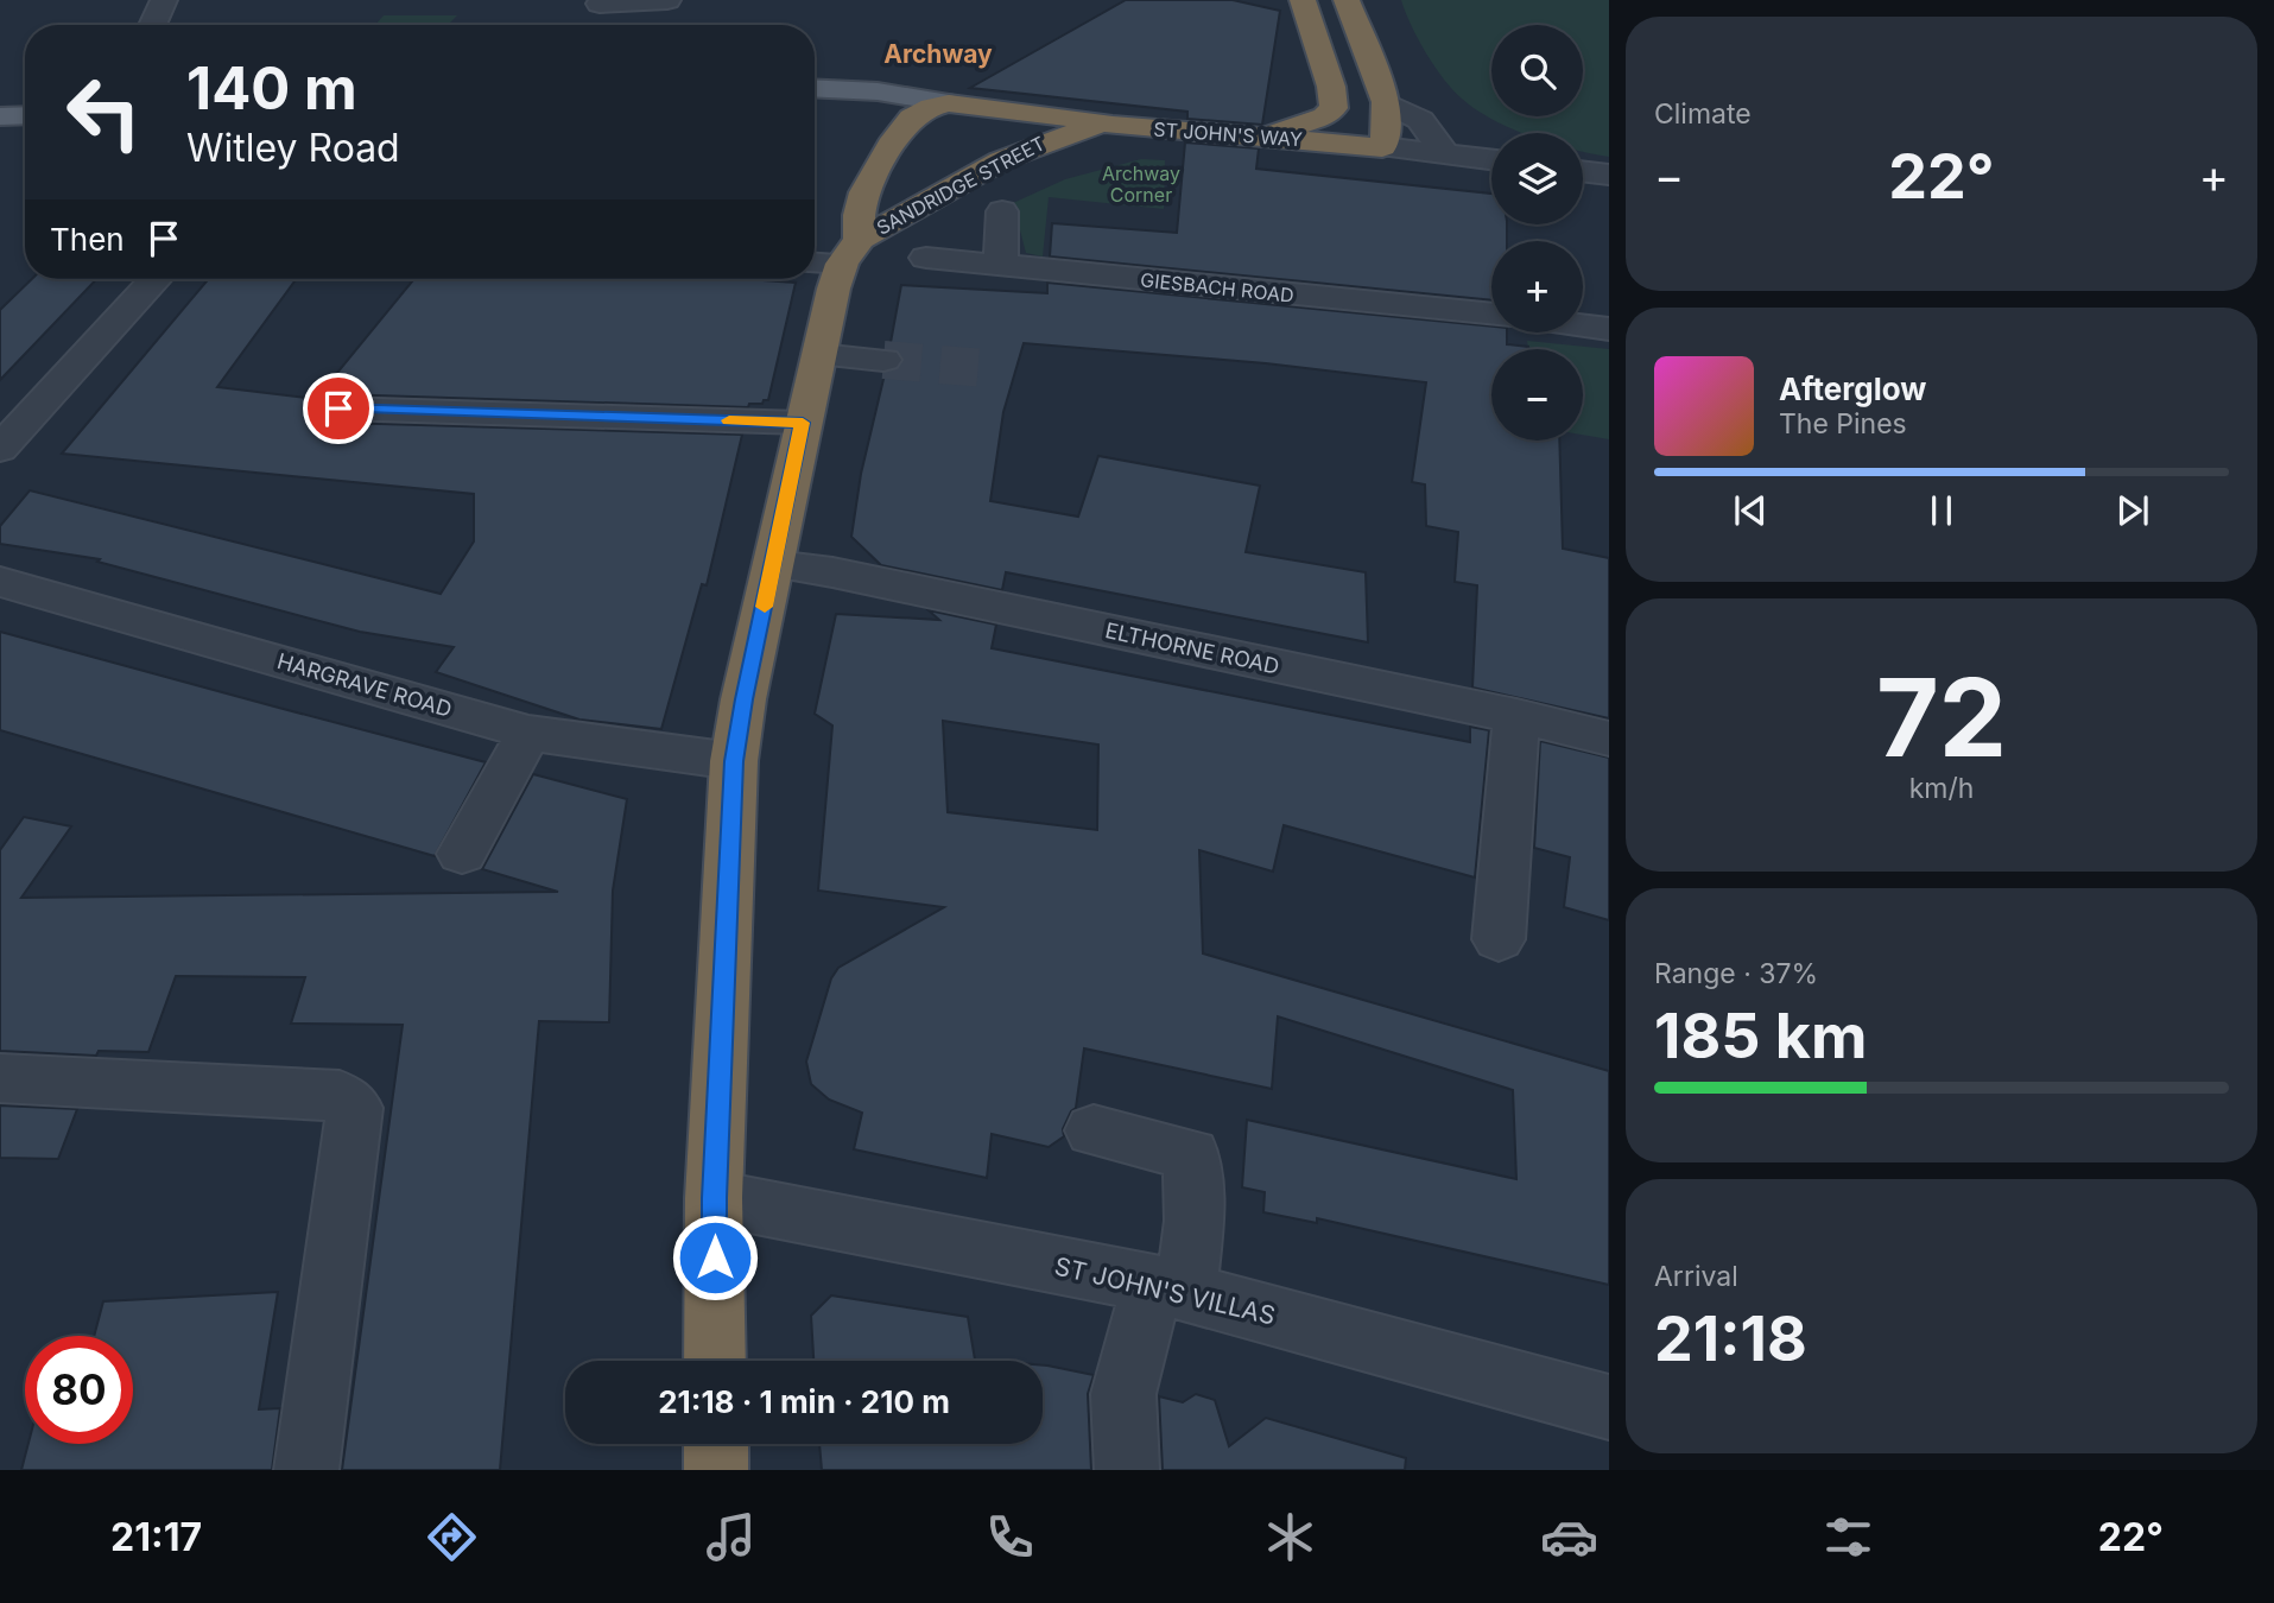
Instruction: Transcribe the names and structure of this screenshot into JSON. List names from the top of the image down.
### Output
{
  "streets": {
    "highway": ["ST JOHN'S WAY", "SANDRIDGE STREET"],
    "street": [
      "GIESBACH ROAD",
      "ELTHORNE ROAD",
      "HARGRAVE ROAD",
      "ST JOHN'S VILLAS"
    ]
  },
  "crossings": [
    ["ST JOHN'S WAY", "SANDRIDGE STREET"]
  ],
  "districts": ["Archway"],
  "parks": ["Archway Corner"],
  "page": {
    "tile": [
      "Climate",
      ["72", "km/h"],
      ["Range · 37%", "185 km"],
      ["Arrival", "21:18"]
    ],
    "map_buttons": ["+", "−"],
    "turn": ["140 m", "Witley Road"],
    "heat": ["−", "22°", "+"],
    "then": "Then",
    "song": ["Afterglow", "The Pines"],
    "limit": "80",
    "trip": "21:18 · 1 min · 210 m",
    "tabs": ["21:17", "22°"]
  }
}
